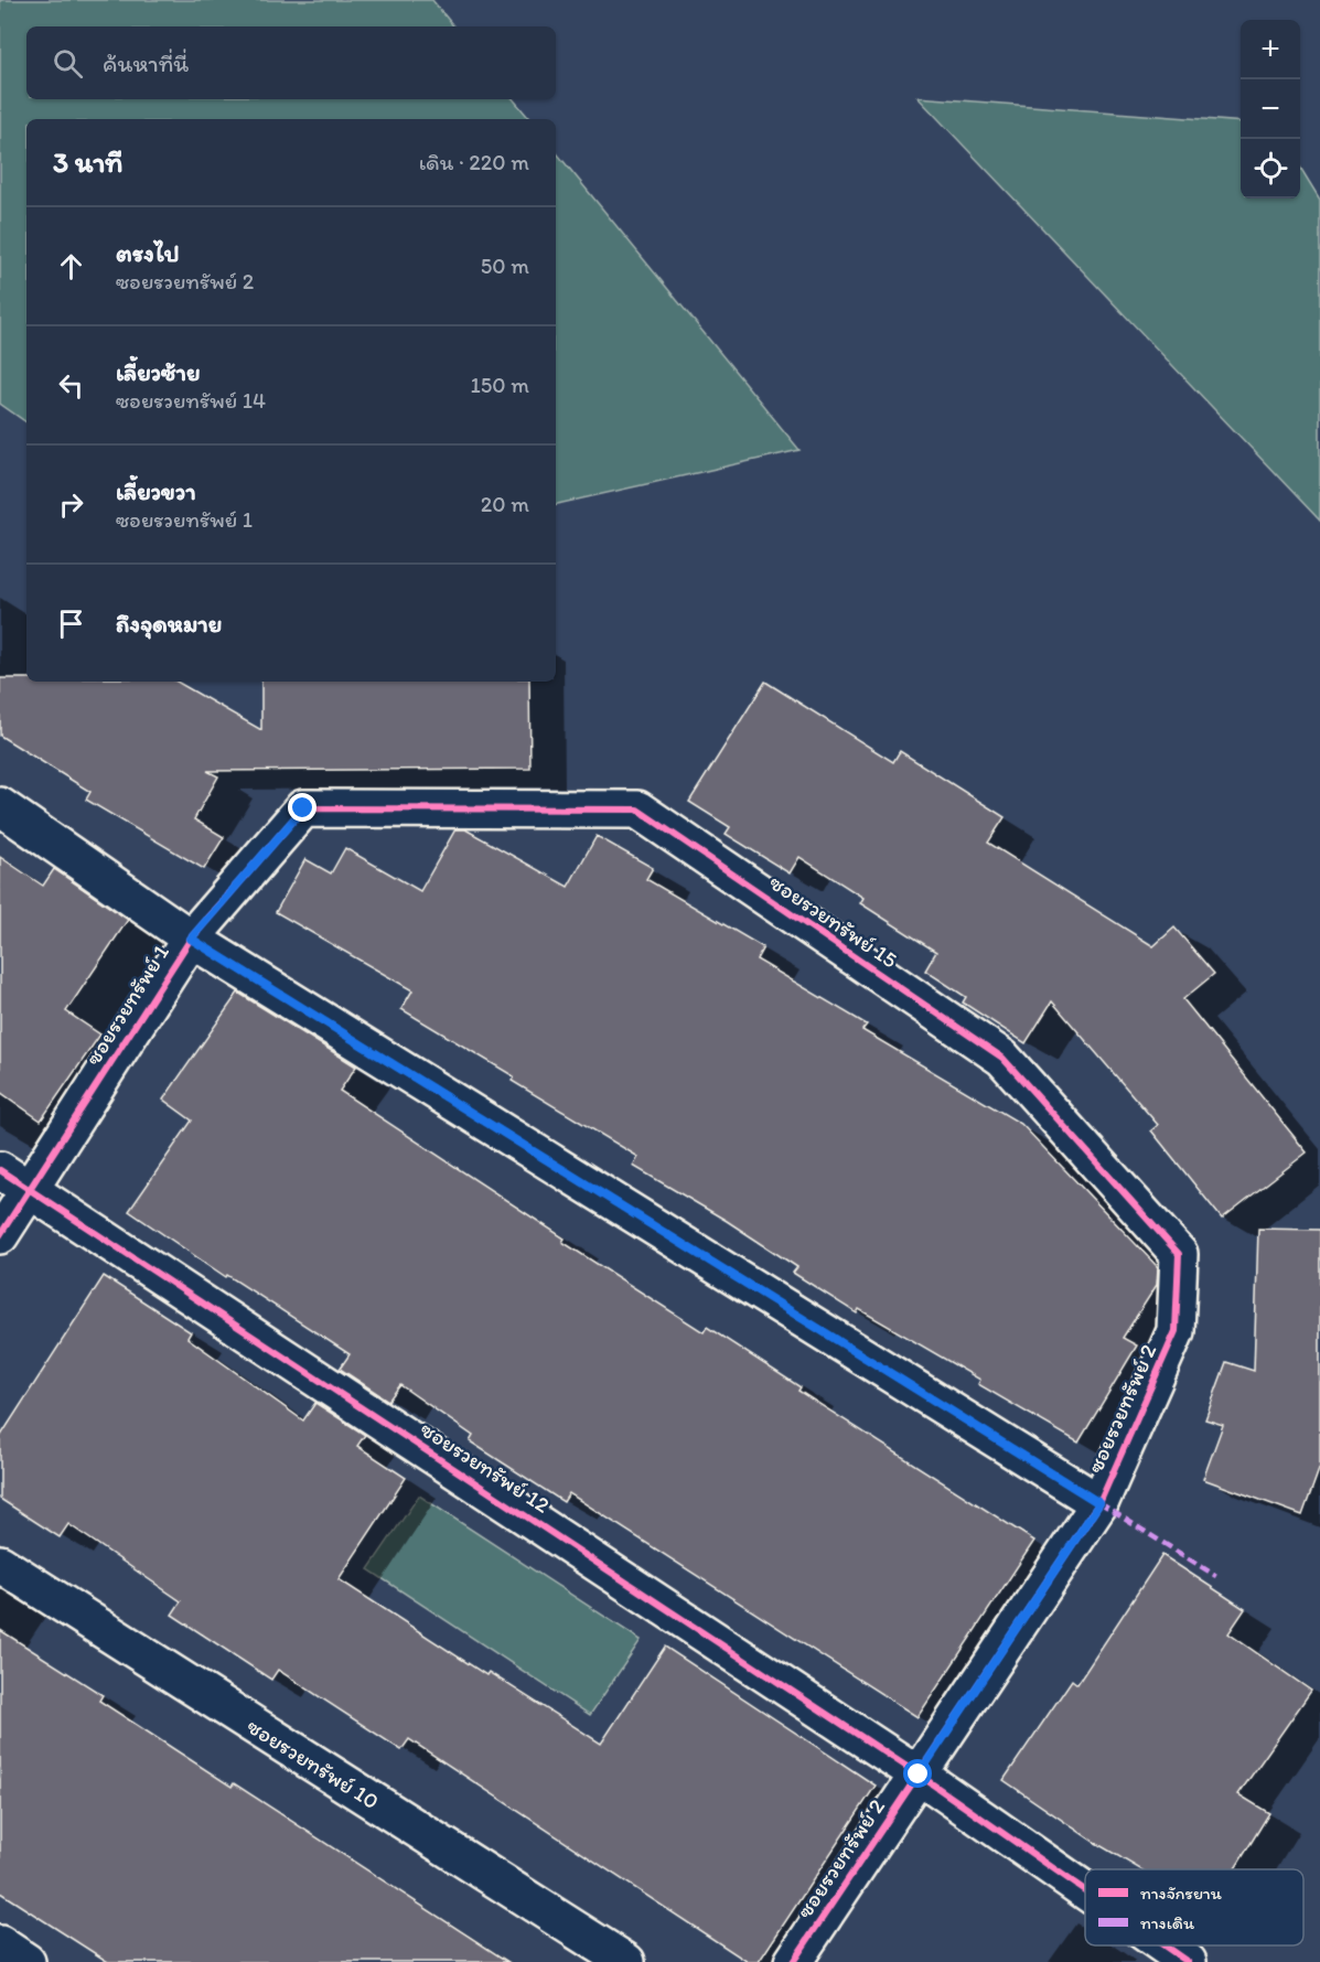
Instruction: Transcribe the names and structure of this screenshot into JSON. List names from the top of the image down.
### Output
{
  "streets": {
    "street": [
      "ซอยรวยทรัพย์ 15",
      "ซอยรวยทรัพย์ 1",
      "ซอยรวยทรัพย์ 2",
      "ซอยรวยทรัพย์ 12",
      "ซอยรวยทรัพย์ 10"
    ]
  },
  "crossings": [
    ["ซอยรวยทรัพย์ 15", "ซอยรวยทรัพย์ 1"],
    ["ซอยรวยทรัพย์ 15", "ซอยรวยทรัพย์ 2"],
    ["ซอยรวยทรัพย์ 1", "ซอยรวยทรัพย์ 12"],
    ["ซอยรวยทรัพย์ 2", "ซอยรวยทรัพย์ 12"]
  ],
  "legend": ["ทางจักรยาน", "ทางเดิน"],
  "page": {
    "map_buttons": ["+", "−"],
    "search": "ค้นหาที่นี่",
    "heading": ["3 นาที", "เดิน · 220 m"],
    "list": [
      ["ตรงไป", "ซอยรวยทรัพย์ 2", "50 m"],
      ["เลี้ยวซ้าย", "ซอยรวยทรัพย์ 14", "150 m"],
      ["เลี้ยวขวา", "ซอยรวยทรัพย์ 1", "20 m"],
      "ถึงจุดหมาย"
    ]
  }
}
